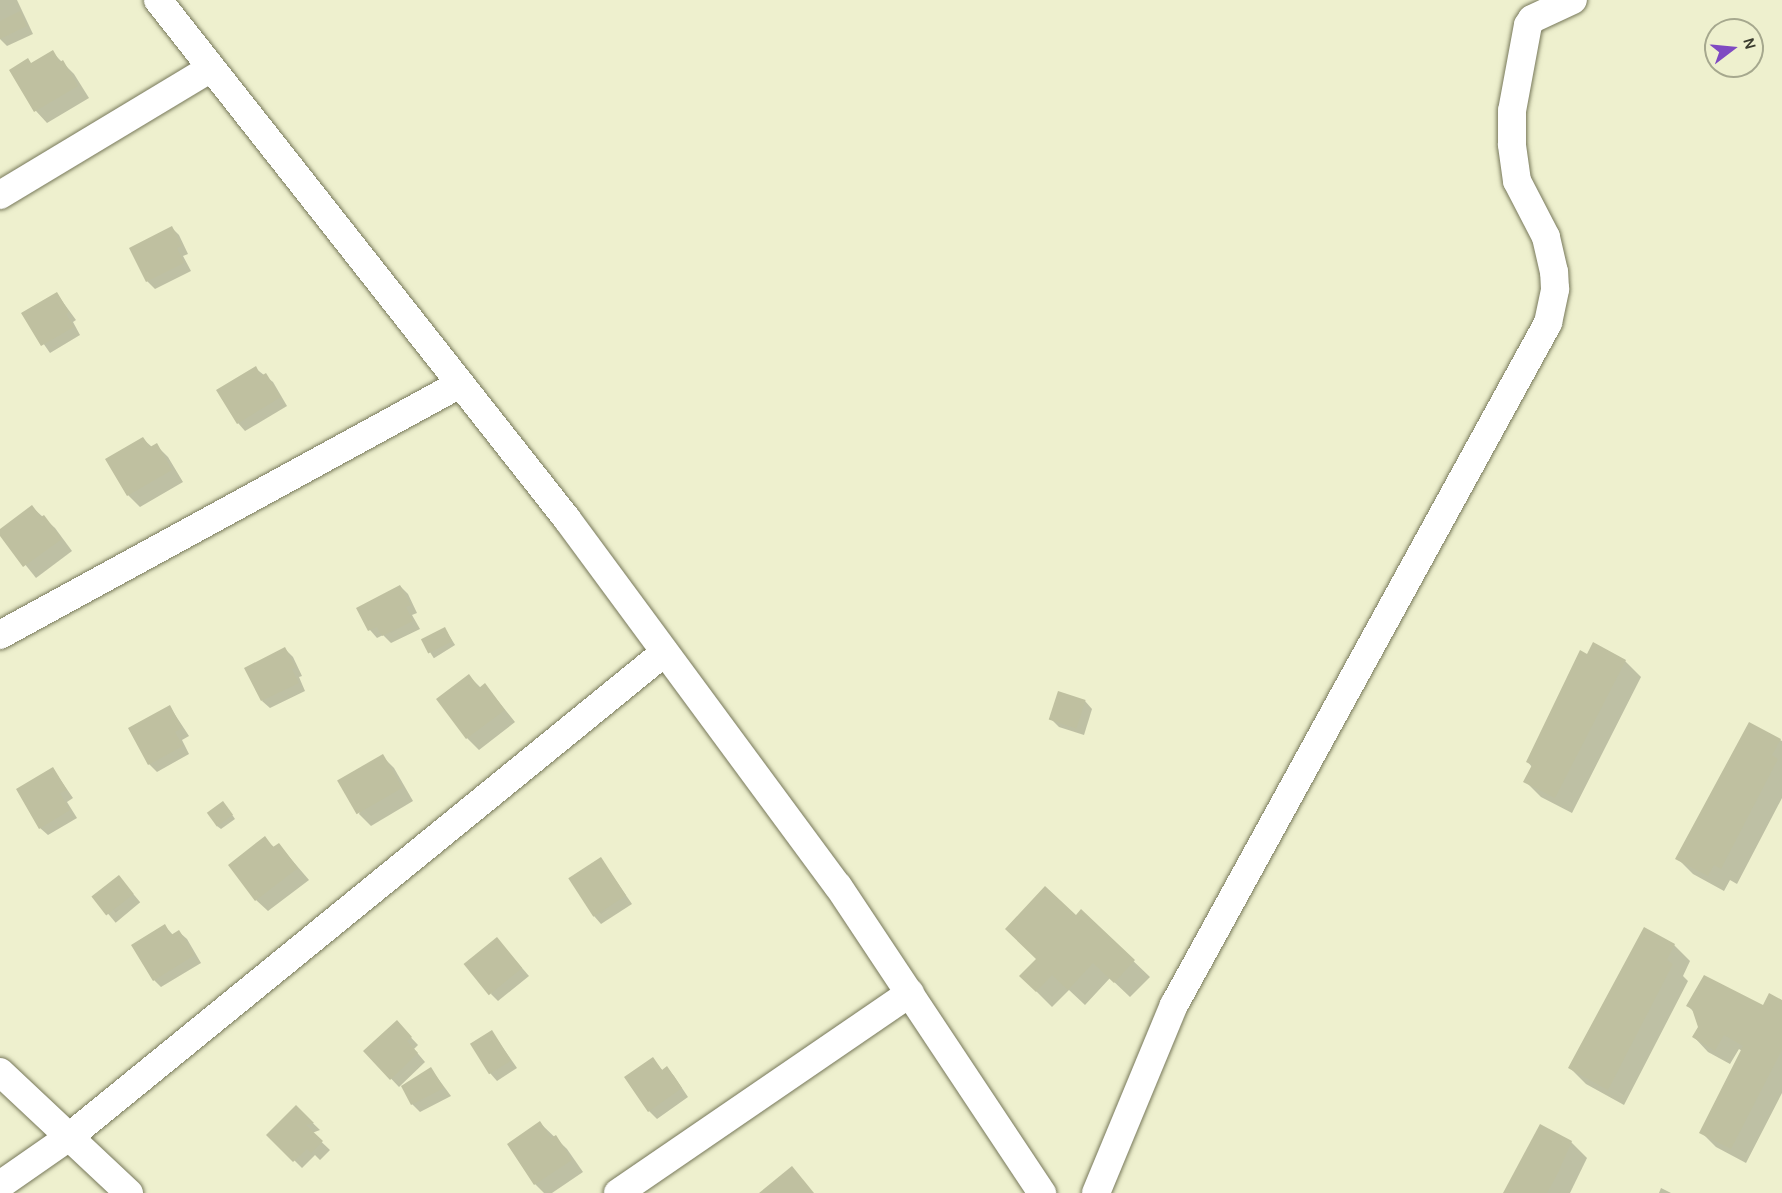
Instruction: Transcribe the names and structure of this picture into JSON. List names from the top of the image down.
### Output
{
  "north": "right"
}
